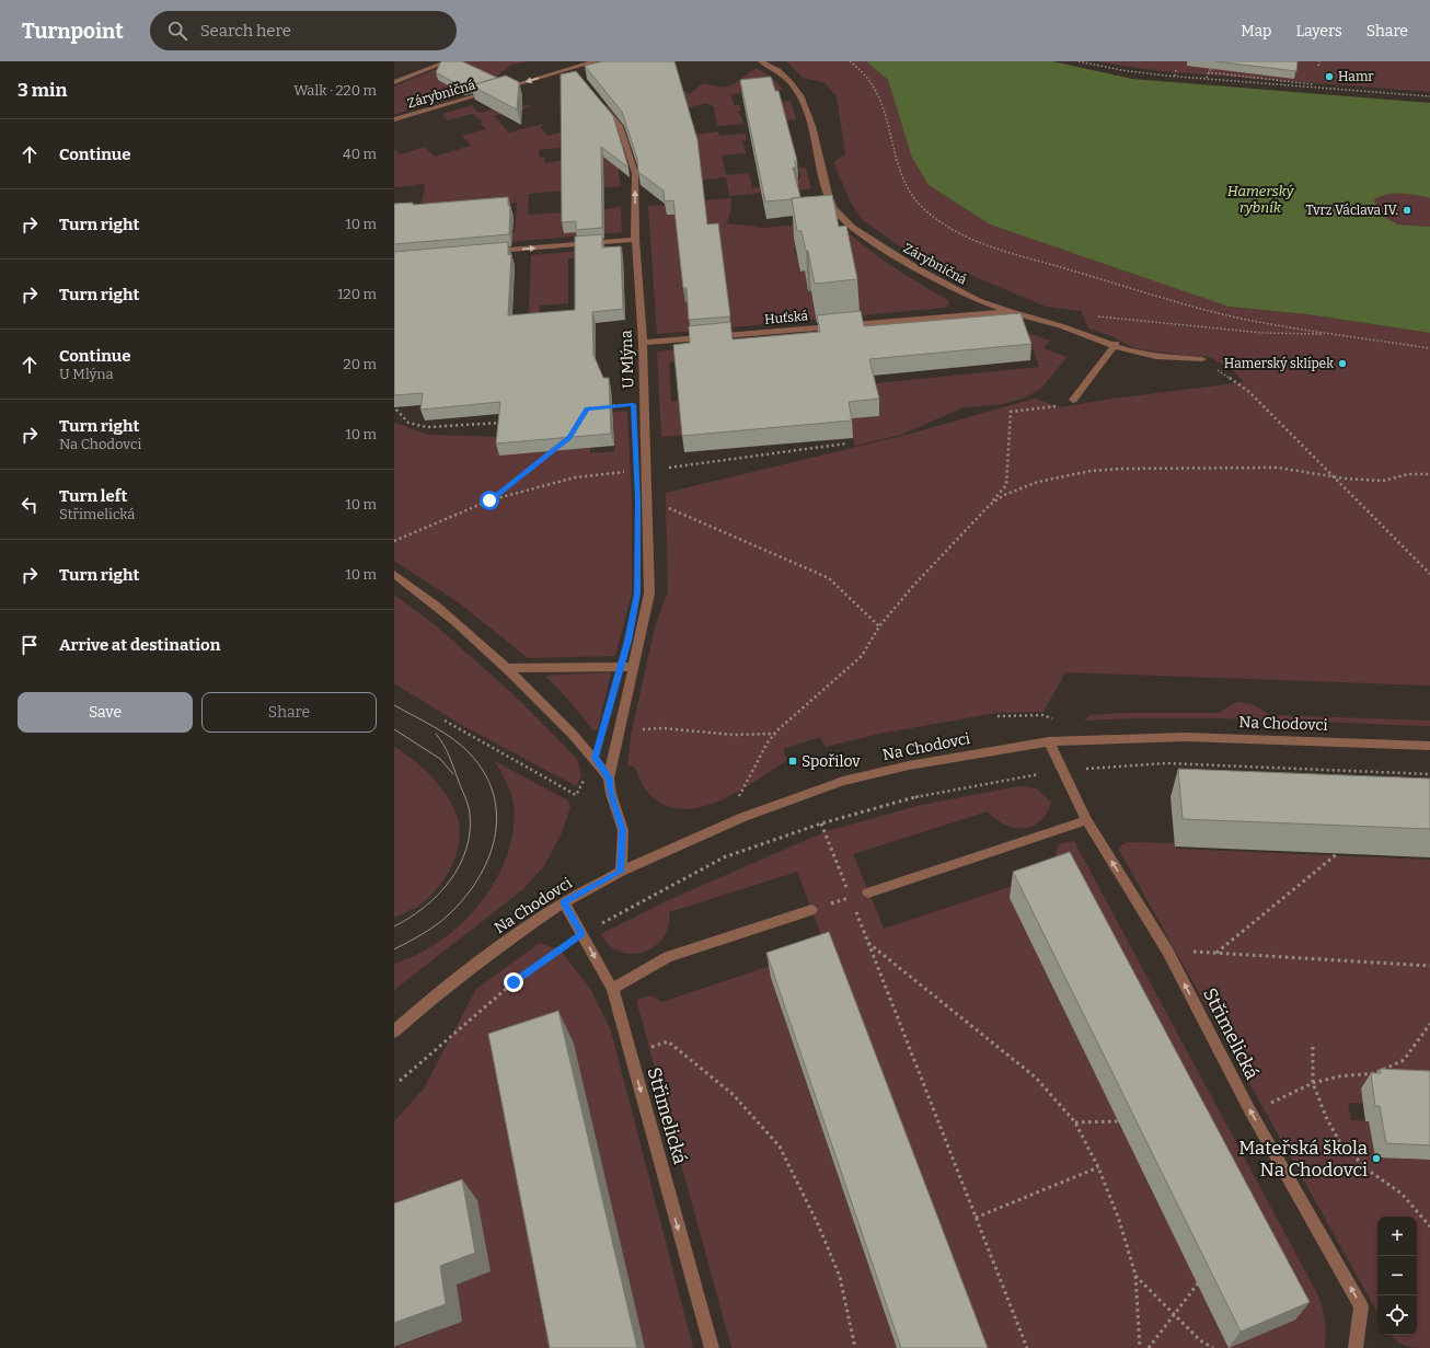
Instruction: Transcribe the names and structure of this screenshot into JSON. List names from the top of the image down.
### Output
{
  "streets": {
    "street": [
      "Zárybničná",
      "Huťská",
      "U Mlýna",
      "Na Chodovci",
      "Střimelická"
    ]
  },
  "crossings": [
    ["Zárybničná", "Huťská"],
    ["Huťská", "U Mlýna"],
    ["U Mlýna", "Na Chodovci"],
    ["Na Chodovci", "Střimelická"]
  ],
  "water": ["Hamerský rybník"],
  "places": {
    "other": [
      "Hamr",
      "Tvrz Václava IV.",
      "Hamerský sklípek",
      "Mateřská škola Na Chodovci"
    ],
    "transit": ["Spořilov"]
  },
  "page": {
    "header": "Turnpoint",
    "search": "Search here",
    "nav": ["Map", "Layers", "Share"],
    "heading": ["3 min", "Walk · 220 m"],
    "list": [
      ["Continue", "40 m"],
      ["Turn right", "10 m"],
      ["Turn right", "120 m"],
      ["Continue", "U Mlýna", "20 m"],
      ["Turn right", "Na Chodovci", "10 m"],
      ["Turn left", "Střimelická", "10 m"],
      ["Turn right", "10 m"],
      "Arrive at destination"
    ],
    "buttons": ["Save", "Share"],
    "map_buttons": ["+", "−"]
  }
}
